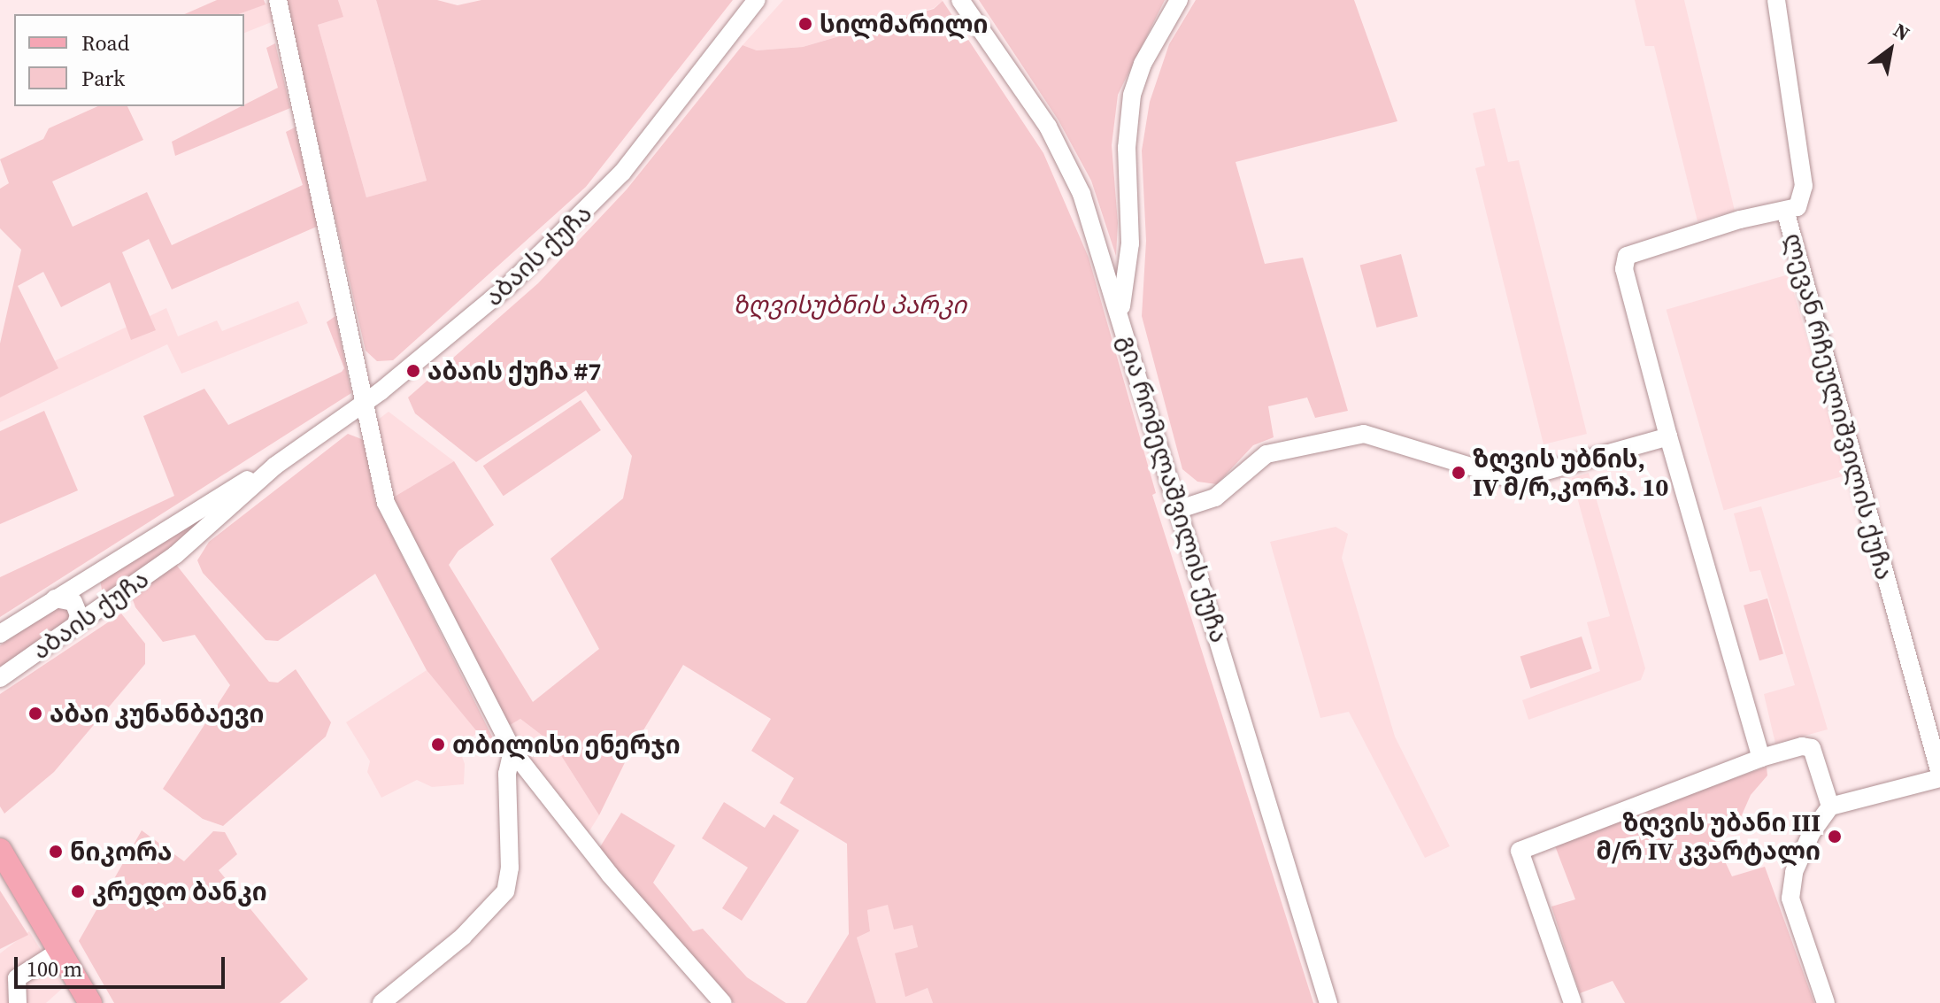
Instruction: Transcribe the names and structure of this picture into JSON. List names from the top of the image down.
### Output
{
  "streets": {
    "street": ["აბაის ქუჩა", "ლევან რჩეულიშვილის ქუჩა", "გია რომელაშვილის ქუჩა"]
  },
  "parks": ["ზღვისუბნის პარკი"],
  "places": [
    "სილმარილი",
    "აბაის ქუჩა #7",
    "ზღვის უბნის, IV მ/რ,კორპ. 10",
    "აბაი კუნანბაევი",
    "თბილისი ენერჯი",
    "ზღვის უბანი III მ/რ IV კვარტალი",
    "ნიკორა",
    "კრედო ბანკი"
  ],
  "legend": ["Road", "Park"],
  "scale_bar": "100 m",
  "north": "top right"
}
